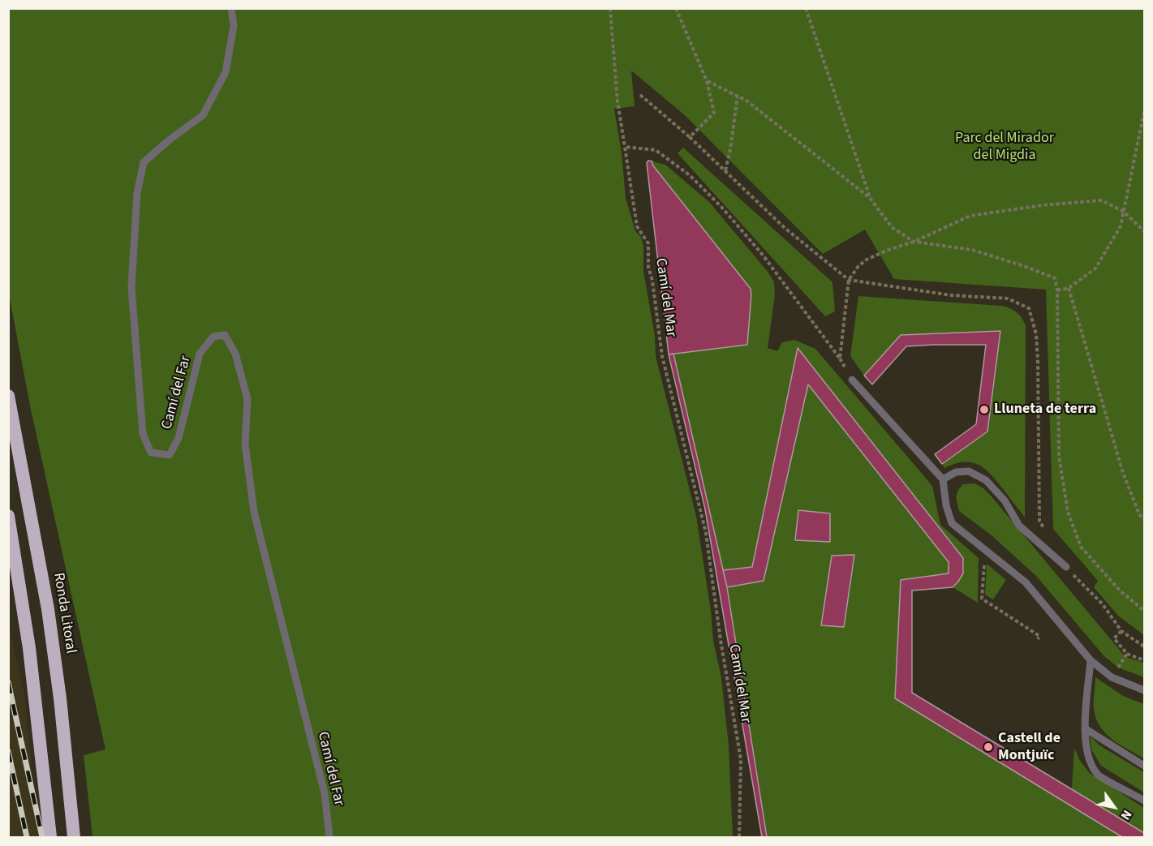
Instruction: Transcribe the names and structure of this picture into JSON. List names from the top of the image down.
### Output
{
  "streets": {
    "highway": ["Ronda Litoral"],
    "lane": ["Camí del Far"],
    "path": ["Camí del Mar"]
  },
  "parks": ["Parc del Mirador del Migdia"],
  "places": ["Lluneta de terra", "Castell de Montjuïc"],
  "north": "bottom right"
}
